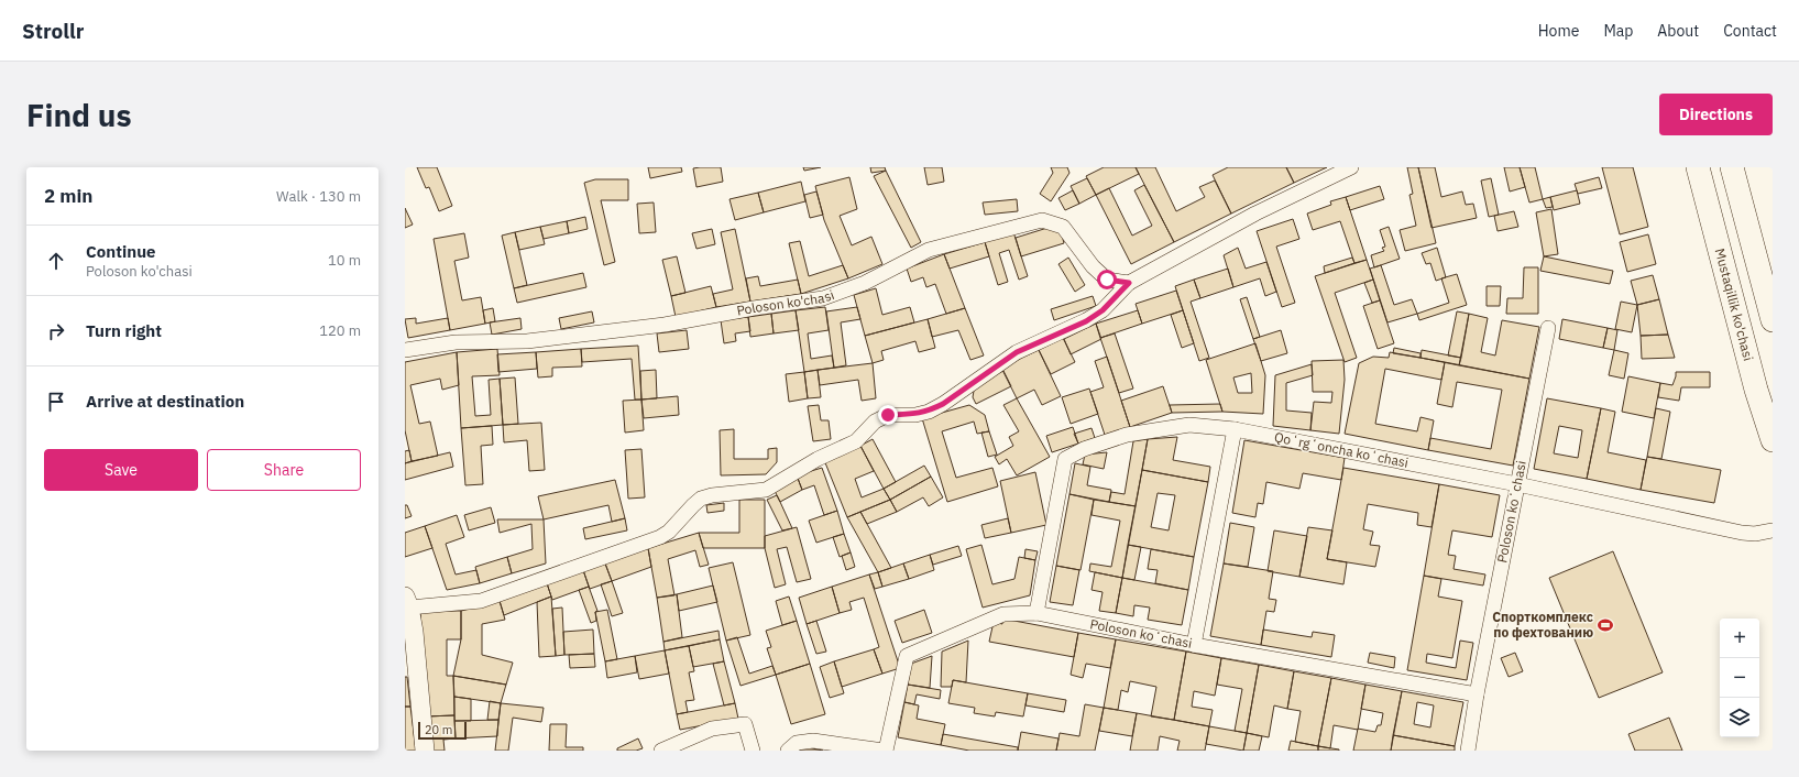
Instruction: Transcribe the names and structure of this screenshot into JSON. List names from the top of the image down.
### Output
{
  "streets": {
    "main road": ["Mustaqillik ko'chasi"],
    "street": ["Poloson ko'chasi", "Qoʻrgʻoncha koʻchasi", "Poloson koʻchasi"]
  },
  "crossings": [
    ["Qoʻrgʻoncha koʻchasi", "Poloson koʻchasi"]
  ],
  "places": {
    "sports": ["Спорткомплекс по фехтованию"]
  },
  "scale_bar": "20 m",
  "page": {
    "header": "Strollr",
    "nav": [
      "Home",
      "Map",
      "About",
      "Contact"
    ],
    "buttons": [
      "Directions",
      ["Save", "Share"]
    ],
    "title": "Find us",
    "heading": ["2 min", "Walk · 130 m"],
    "list": [
      ["Continue", "Poloson ko'chasi", "10 m"],
      ["Turn right", "120 m"],
      "Arrive at destination"
    ],
    "map_buttons": ["+", "−"],
    "scale": "20 m"
  }
}
